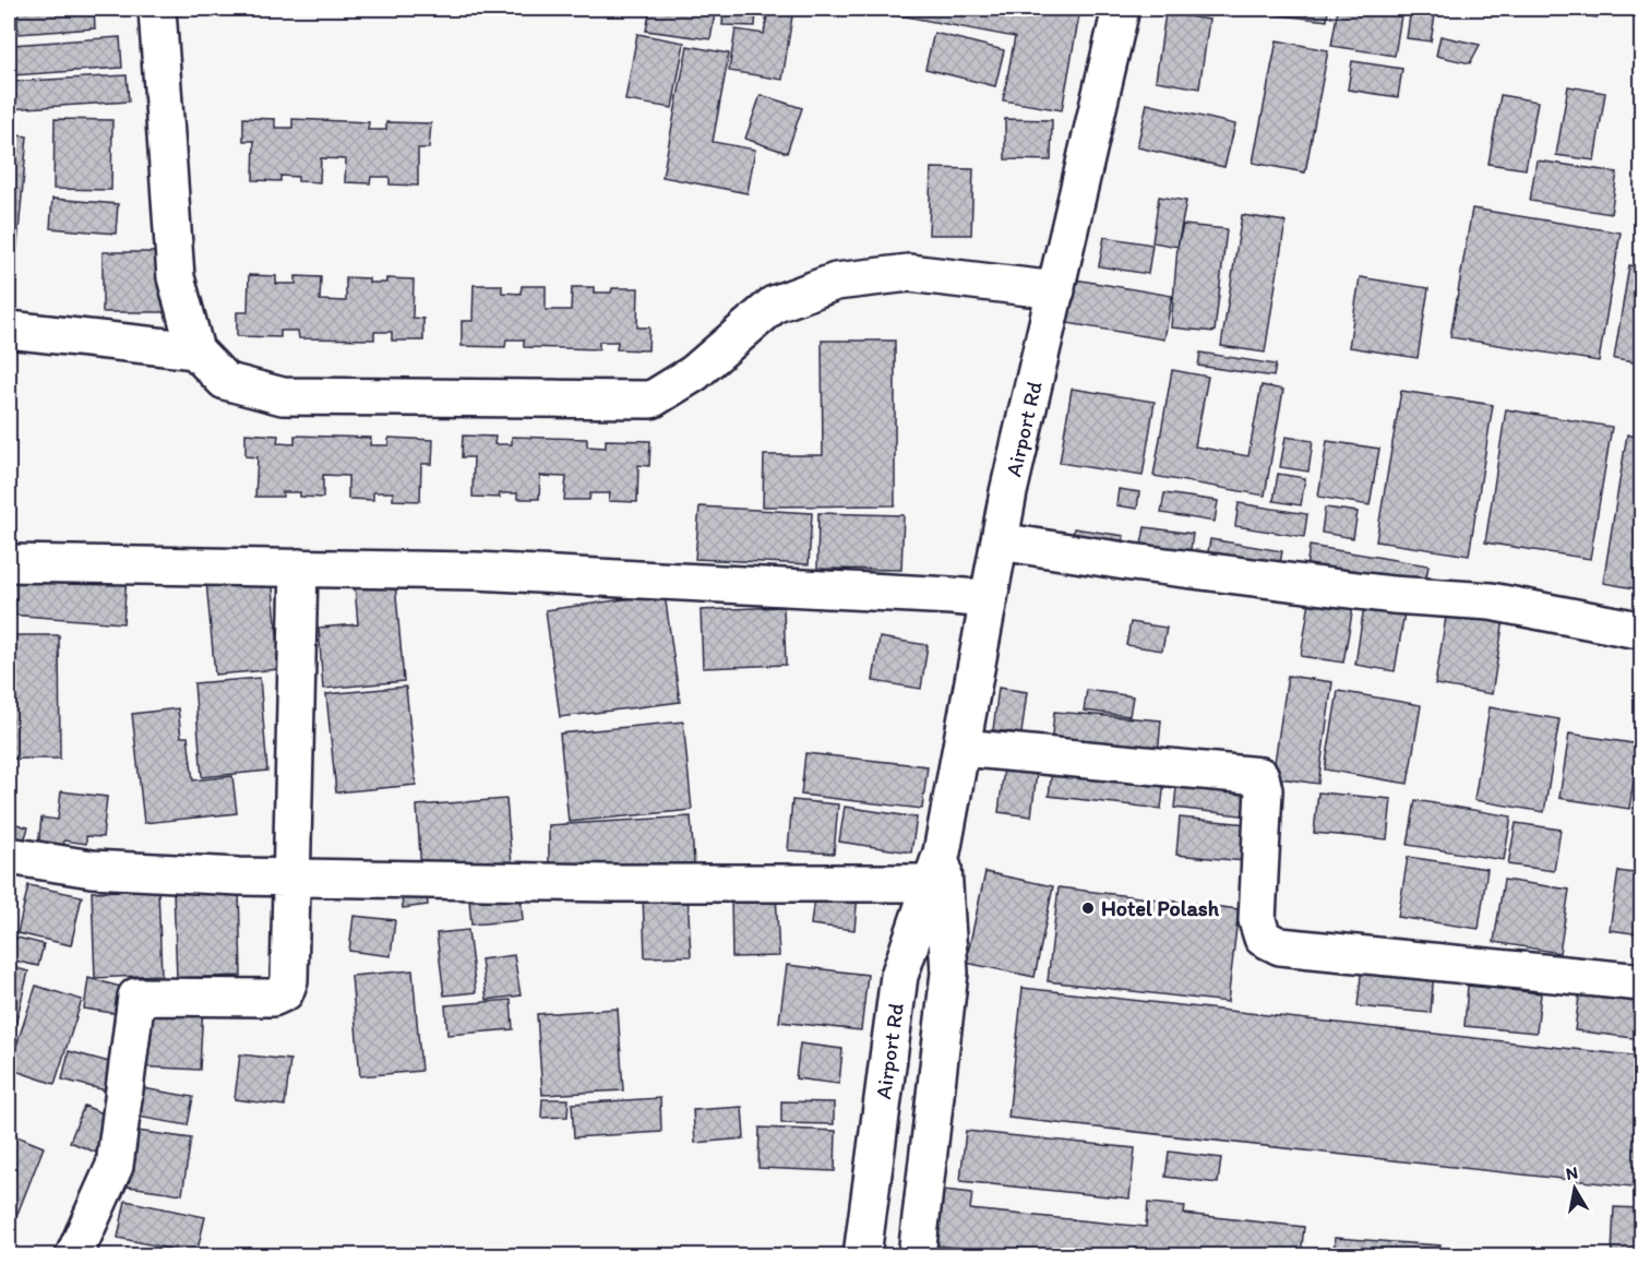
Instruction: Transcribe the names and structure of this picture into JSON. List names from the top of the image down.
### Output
{
  "streets": {
    "street": ["Airport Rd"]
  },
  "places": ["Hotel Polash"],
  "north": "top"
}
